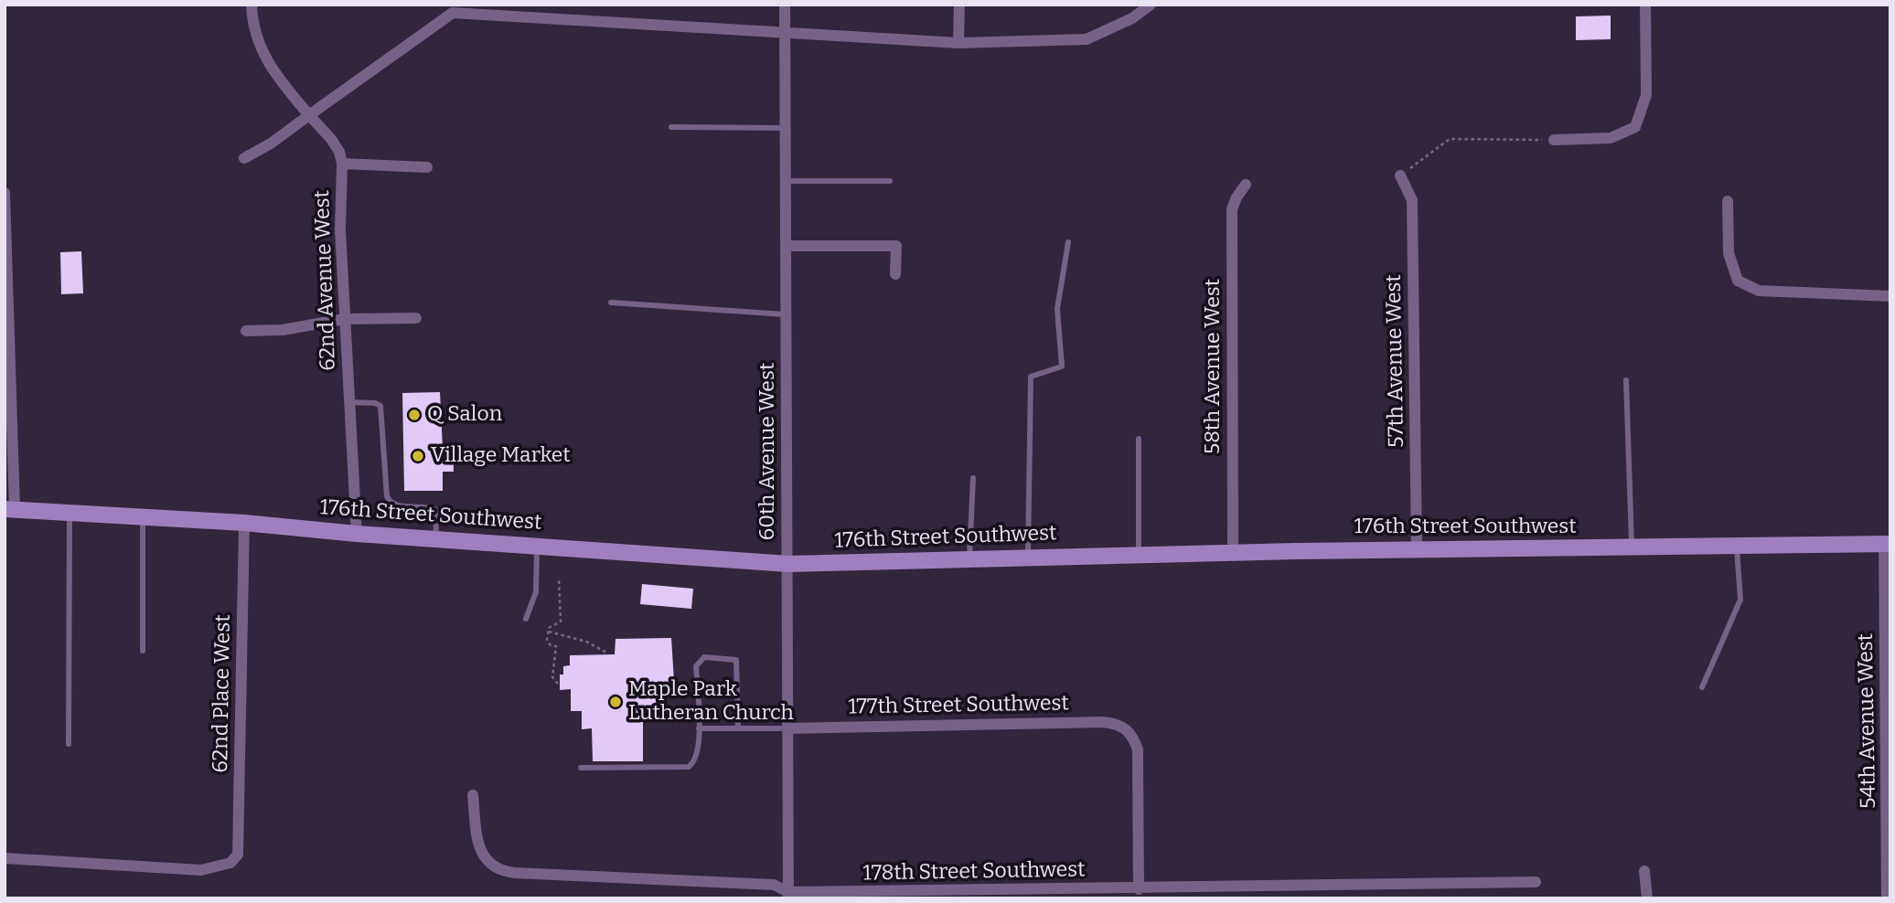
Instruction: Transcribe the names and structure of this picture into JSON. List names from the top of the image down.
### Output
{
  "streets": {
    "street": [
      "62nd Avenue West",
      "57th Avenue West",
      "58th Avenue West",
      "60th Avenue West",
      "176th Street Southwest",
      "62nd Place West",
      "177th Street Southwest",
      "54th Avenue West",
      "178th Street Southwest"
    ]
  },
  "crossings": [
    ["62nd Avenue West", "176th Street Southwest"],
    ["57th Avenue West", "176th Street Southwest"],
    ["58th Avenue West", "176th Street Southwest"],
    ["60th Avenue West", "176th Street Southwest"],
    ["60th Avenue West", "177th Street Southwest"],
    ["60th Avenue West", "178th Street Southwest"],
    ["176th Street Southwest", "62nd Place West"],
    ["176th Street Southwest", "54th Avenue West"],
    ["177th Street Southwest", "178th Street Southwest"]
  ],
  "places": ["Q Salon", "Village Market", "Maple Park Lutheran Church"]
}
